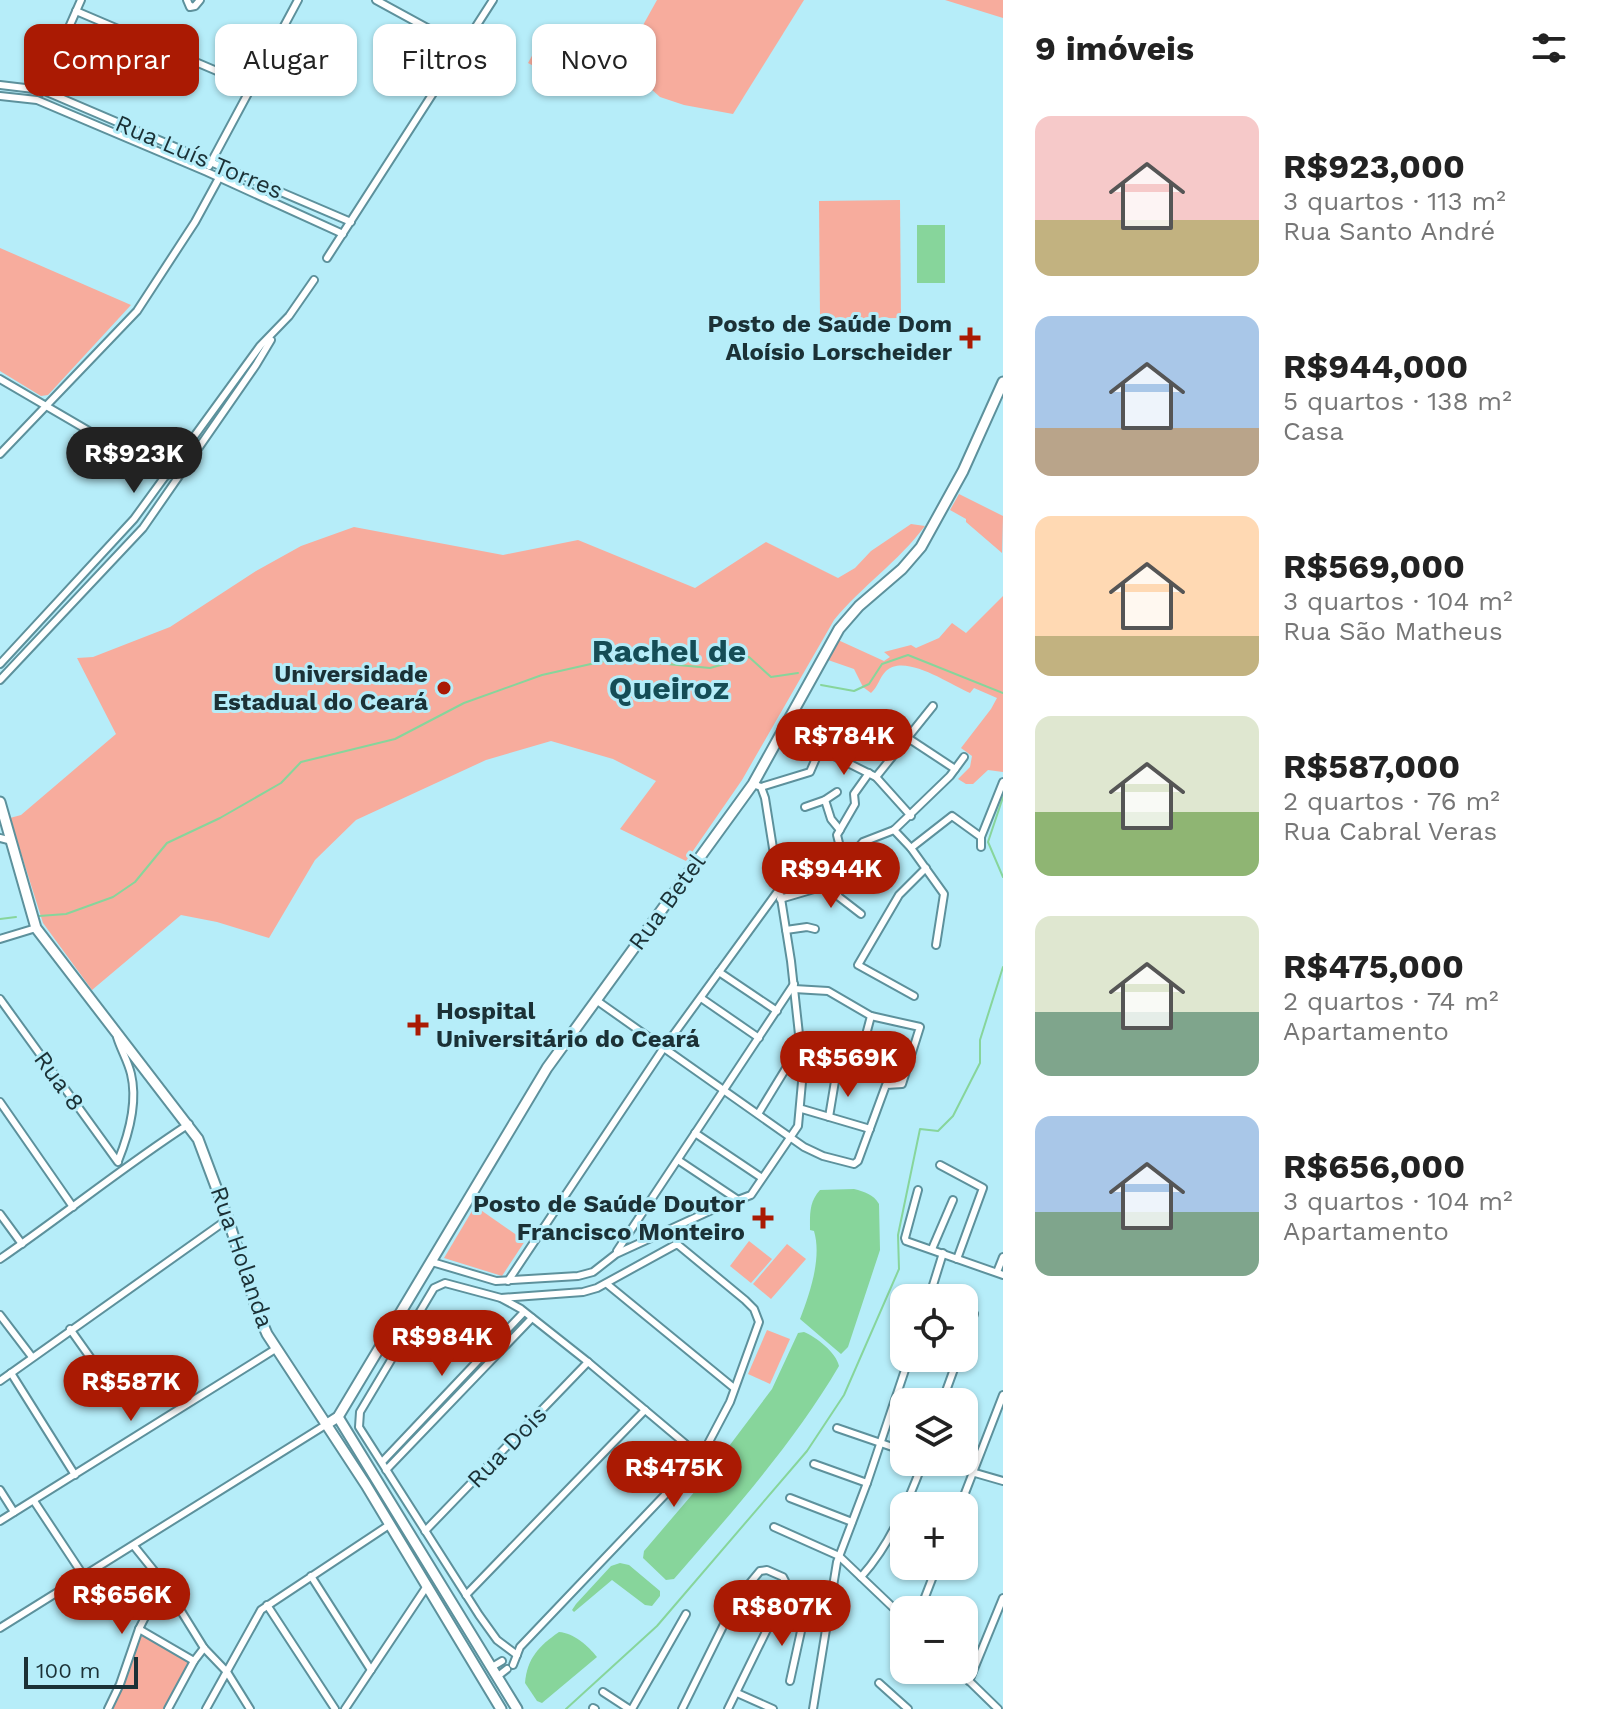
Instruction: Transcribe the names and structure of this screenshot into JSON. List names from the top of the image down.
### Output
{
  "streets": {
    "street": [
      "Rua Luís Torres",
      "Rua Betel",
      "Rua 8",
      "Rua Holanda",
      "Rua Dois"
    ]
  },
  "crossings": [
    ["Rua Betel", "Rua Holanda"]
  ],
  "districts": ["Rachel de Queiroz"],
  "places": {
    "health": ["Posto de Saúde Dom Aloísio Lorscheider", "Hospital Universitário do Ceará", "Posto de Saúde Doutor Francisco Monteiro"],
    "other": ["Universidade Estadual do Ceará"]
  },
  "scale_bar": "100 m",
  "page": {
    "heading": "9 imóveis",
    "chip": [
      "Comprar",
      "Alugar",
      "Filtros",
      "Novo"
    ],
    "list": [
      {
        "name": "R$923,000",
        "note": "3 quartos · 113 m² · Rua Santo André"
      },
      {
        "name": "R$944,000",
        "note": "5 quartos · 138 m² · Casa"
      },
      {
        "name": "R$569,000",
        "note": "3 quartos · 104 m² · Rua São Matheus"
      },
      {
        "name": "R$587,000",
        "note": "2 quartos · 76 m² · Rua Cabral Veras"
      },
      {
        "name": "R$475,000",
        "note": "2 quartos · 74 m² · Apartamento"
      },
      {
        "name": "R$656,000",
        "note": "3 quartos · 104 m² · Apartamento"
      }
    ],
    "price": [
      "R$923K",
      "R$784K",
      "R$944K",
      "R$569K",
      "R$984K",
      "R$587K",
      "R$475K",
      "R$656K",
      "R$807K"
    ],
    "map_buttons": ["+", "−"],
    "scale": "100 m"
  }
}
